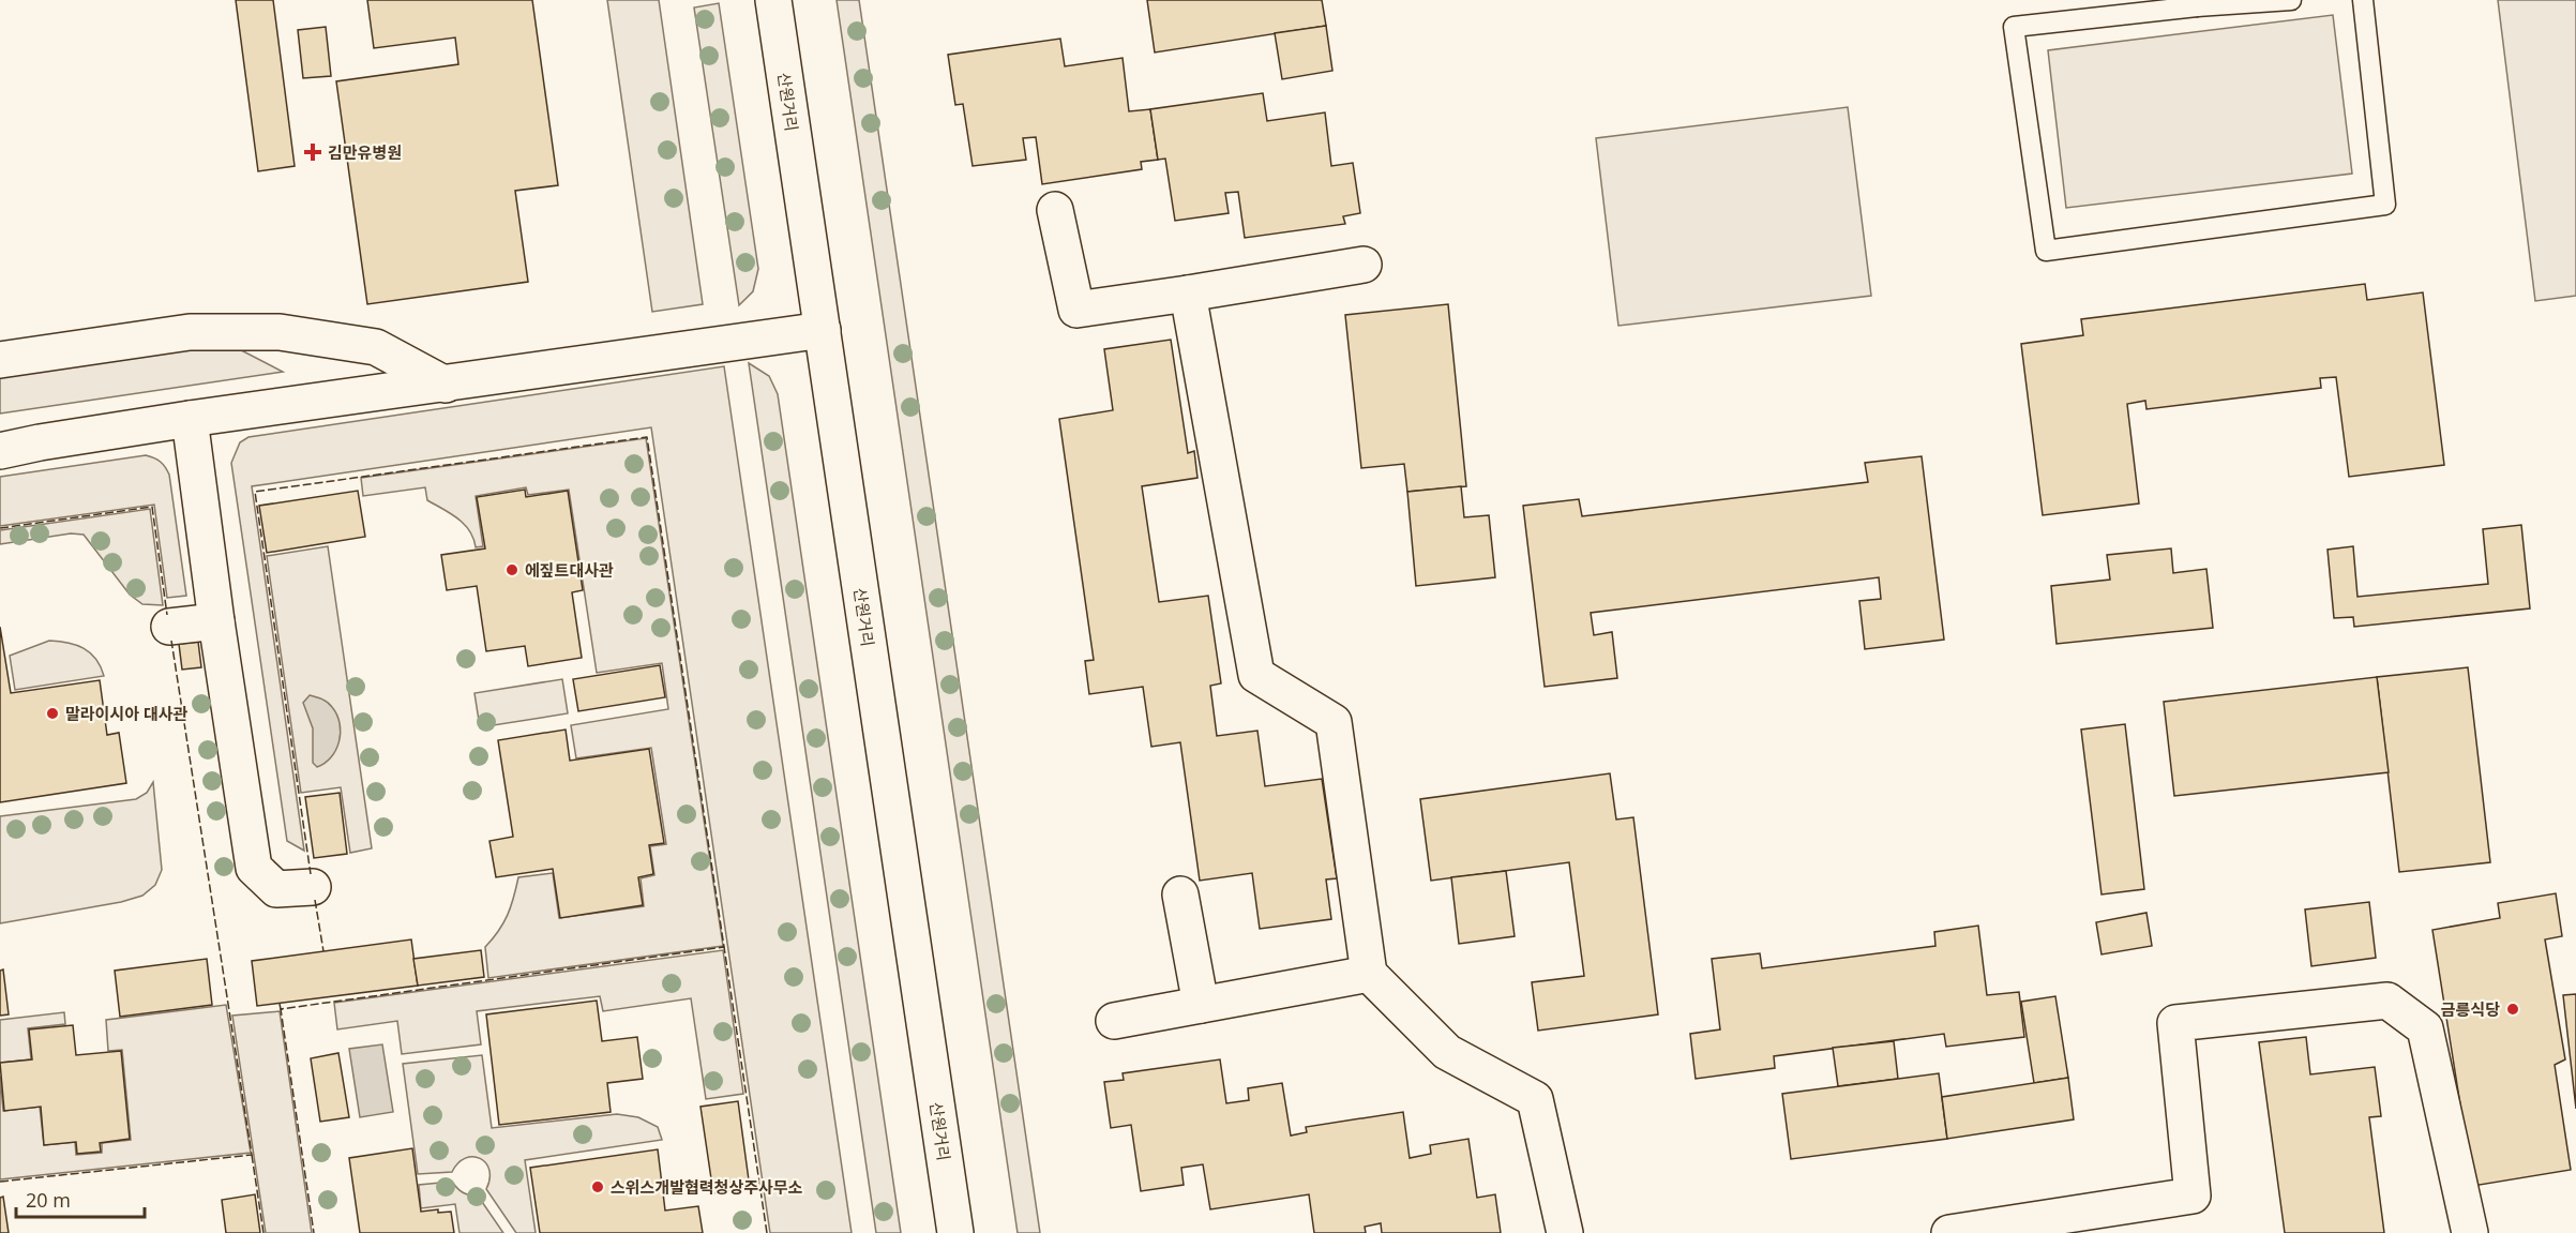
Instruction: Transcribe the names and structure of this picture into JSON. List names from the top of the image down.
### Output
{
  "streets": {
    "street": ["산원거리"]
  },
  "places": {
    "health": ["김만유병원"],
    "other": [
      "에짚트대사관",
      "말라이시아 대사관",
      "금릉식당",
      "스위스개발협력청상주사무소"
    ]
  },
  "scale_bar": "20 m"
}
